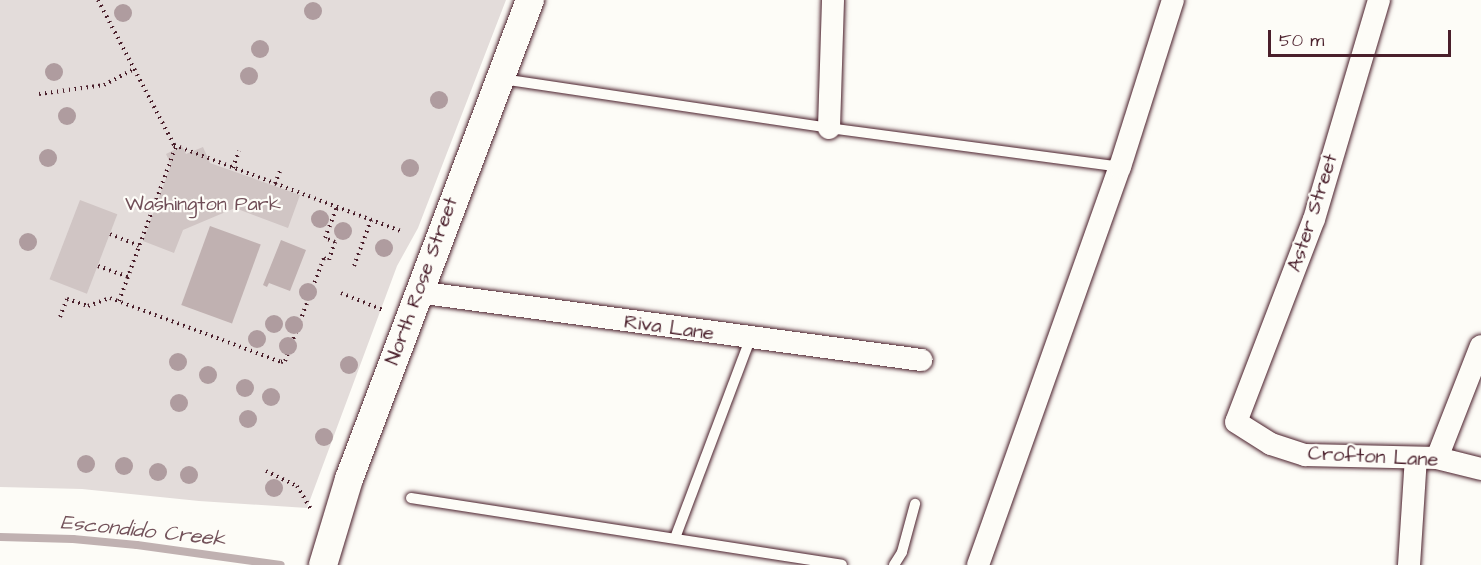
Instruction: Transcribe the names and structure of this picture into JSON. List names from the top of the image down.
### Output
{
  "streets": {
    "street": [
      "Aster Street",
      "North Rose Street",
      "Riva Lane",
      "Crofton Lane"
    ]
  },
  "crossings": [
    ["Aster Street", "Crofton Lane"],
    ["North Rose Street", "Riva Lane"]
  ],
  "water": ["Escondido Creek"],
  "parks": ["Washington Park"],
  "scale_bar": "50 m"
}
